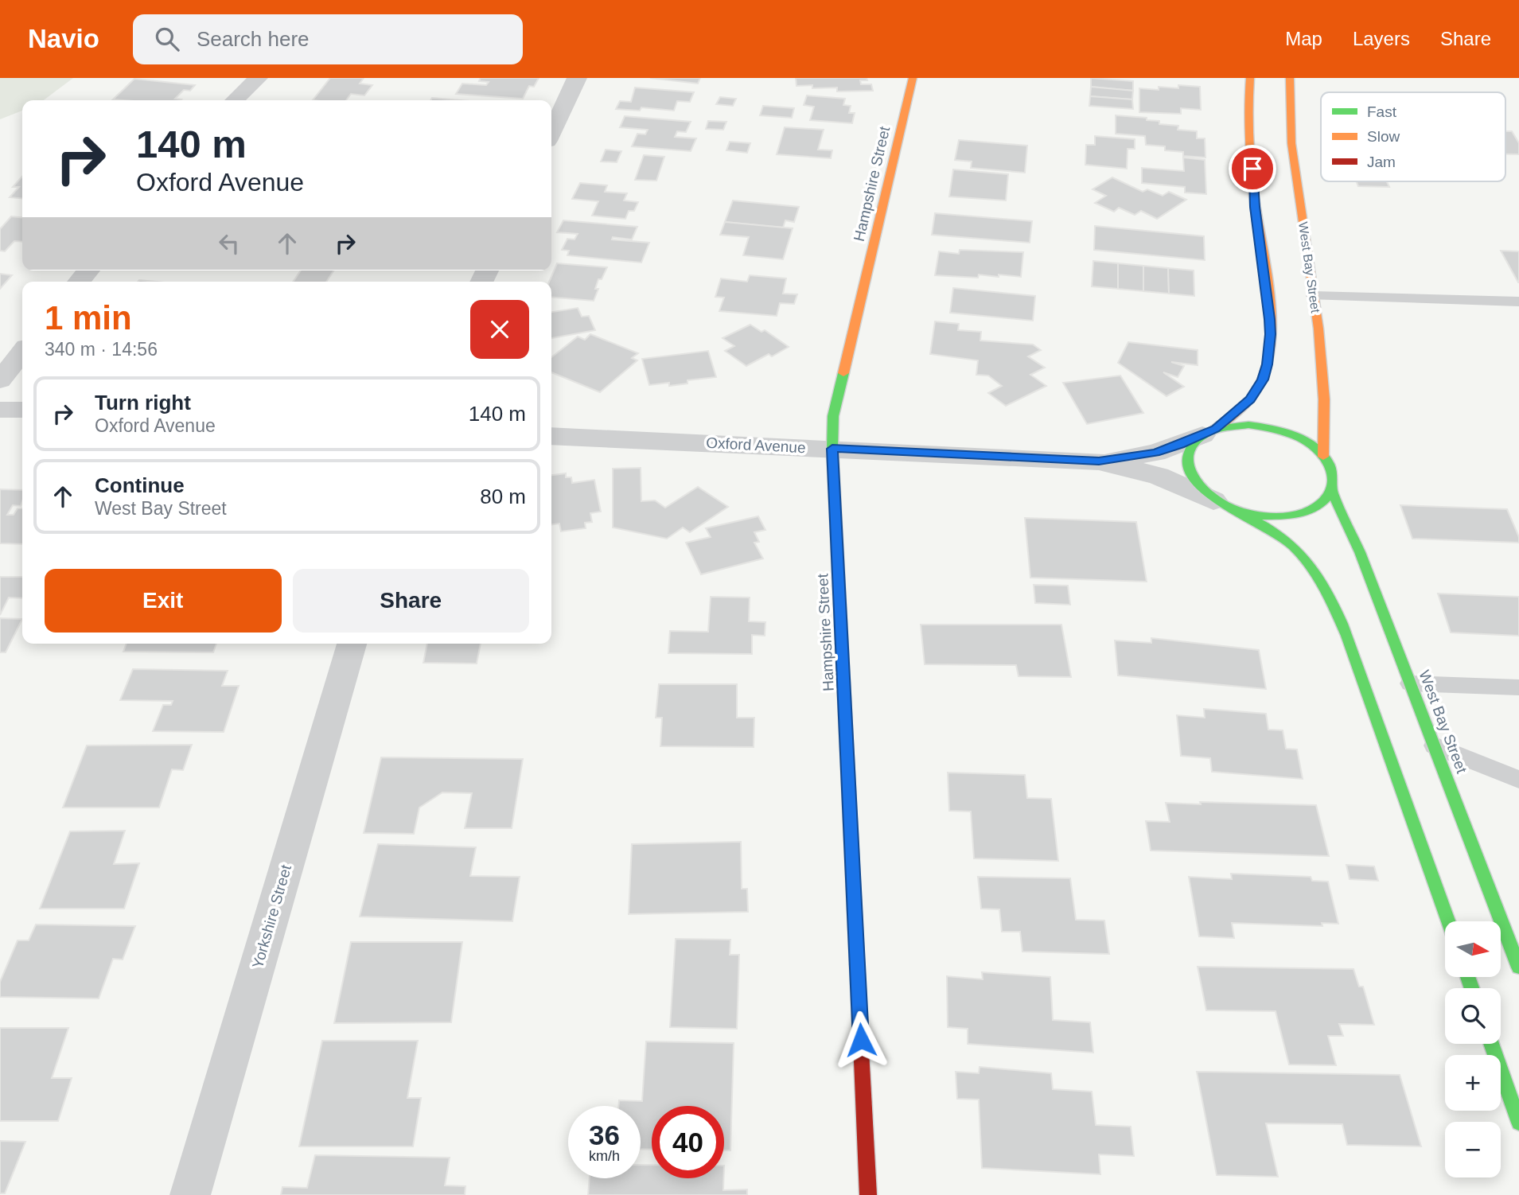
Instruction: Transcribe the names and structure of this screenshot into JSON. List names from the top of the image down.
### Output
{
  "streets": {
    "main road": ["Hampshire Street", "West Bay Street"],
    "street": ["Oxford Avenue", "Yorkshire Street"]
  },
  "crossings": [
    ["Hampshire Street", "Oxford Avenue"],
    ["West Bay Street", "Oxford Avenue"]
  ],
  "legend": ["Fast", "Slow", "Jam"],
  "north": "right",
  "page": {
    "header": "Navio",
    "search": "Search here",
    "nav": ["Map", "Layers", "Share"],
    "turn": ["140 m", "Oxford Avenue"],
    "heading": ["1 min", "340 m · 14:56"],
    "list": [
      {
        "name": "Turn right",
        "note": "Oxford Avenue",
        "value": "140 m"
      },
      {
        "name": "Continue",
        "note": "West Bay Street",
        "value": "80 m"
      }
    ],
    "buttons": ["Exit", "Share"],
    "map_buttons": ["+", "−"],
    "speed": "36 km/h",
    "limit": "40"
  }
}
